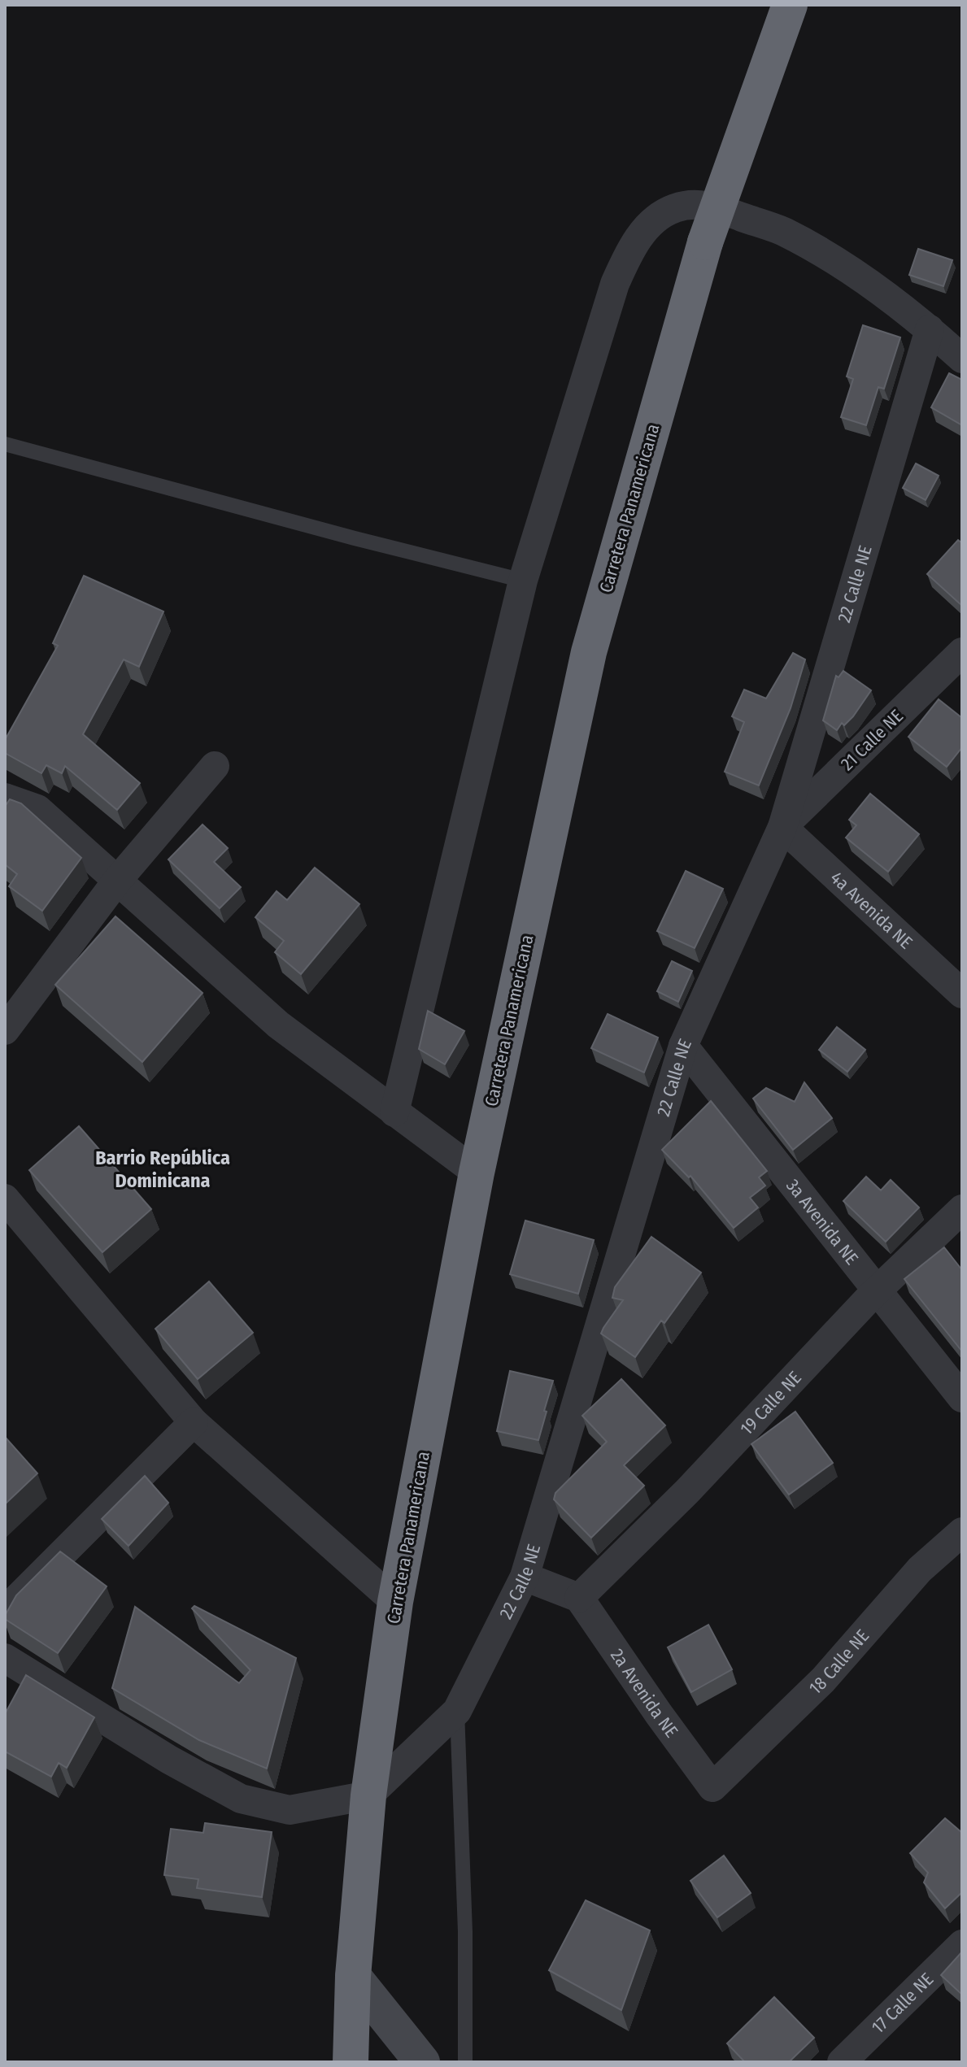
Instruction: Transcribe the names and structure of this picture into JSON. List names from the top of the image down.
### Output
{
  "streets": {
    "highway": ["Carretera Panamericana"],
    "street": [
      "22 Calle NE",
      "21 Calle NE",
      "4a Avenida NE",
      "3a Avenida NE",
      "19 Calle NE",
      "18 Calle NE",
      "2a Avenida NE",
      "17 Calle NE"
    ]
  },
  "crossings": [
    ["Carretera Panamericana", "22 Calle NE"],
    ["22 Calle NE", "21 Calle NE"],
    ["22 Calle NE", "4a Avenida NE"],
    ["22 Calle NE", "3a Avenida NE"],
    ["21 Calle NE", "4a Avenida NE"],
    ["3a Avenida NE", "19 Calle NE"],
    ["19 Calle NE", "2a Avenida NE"],
    ["18 Calle NE", "2a Avenida NE"]
  ],
  "districts": ["Barrio República Dominicana"]
}
